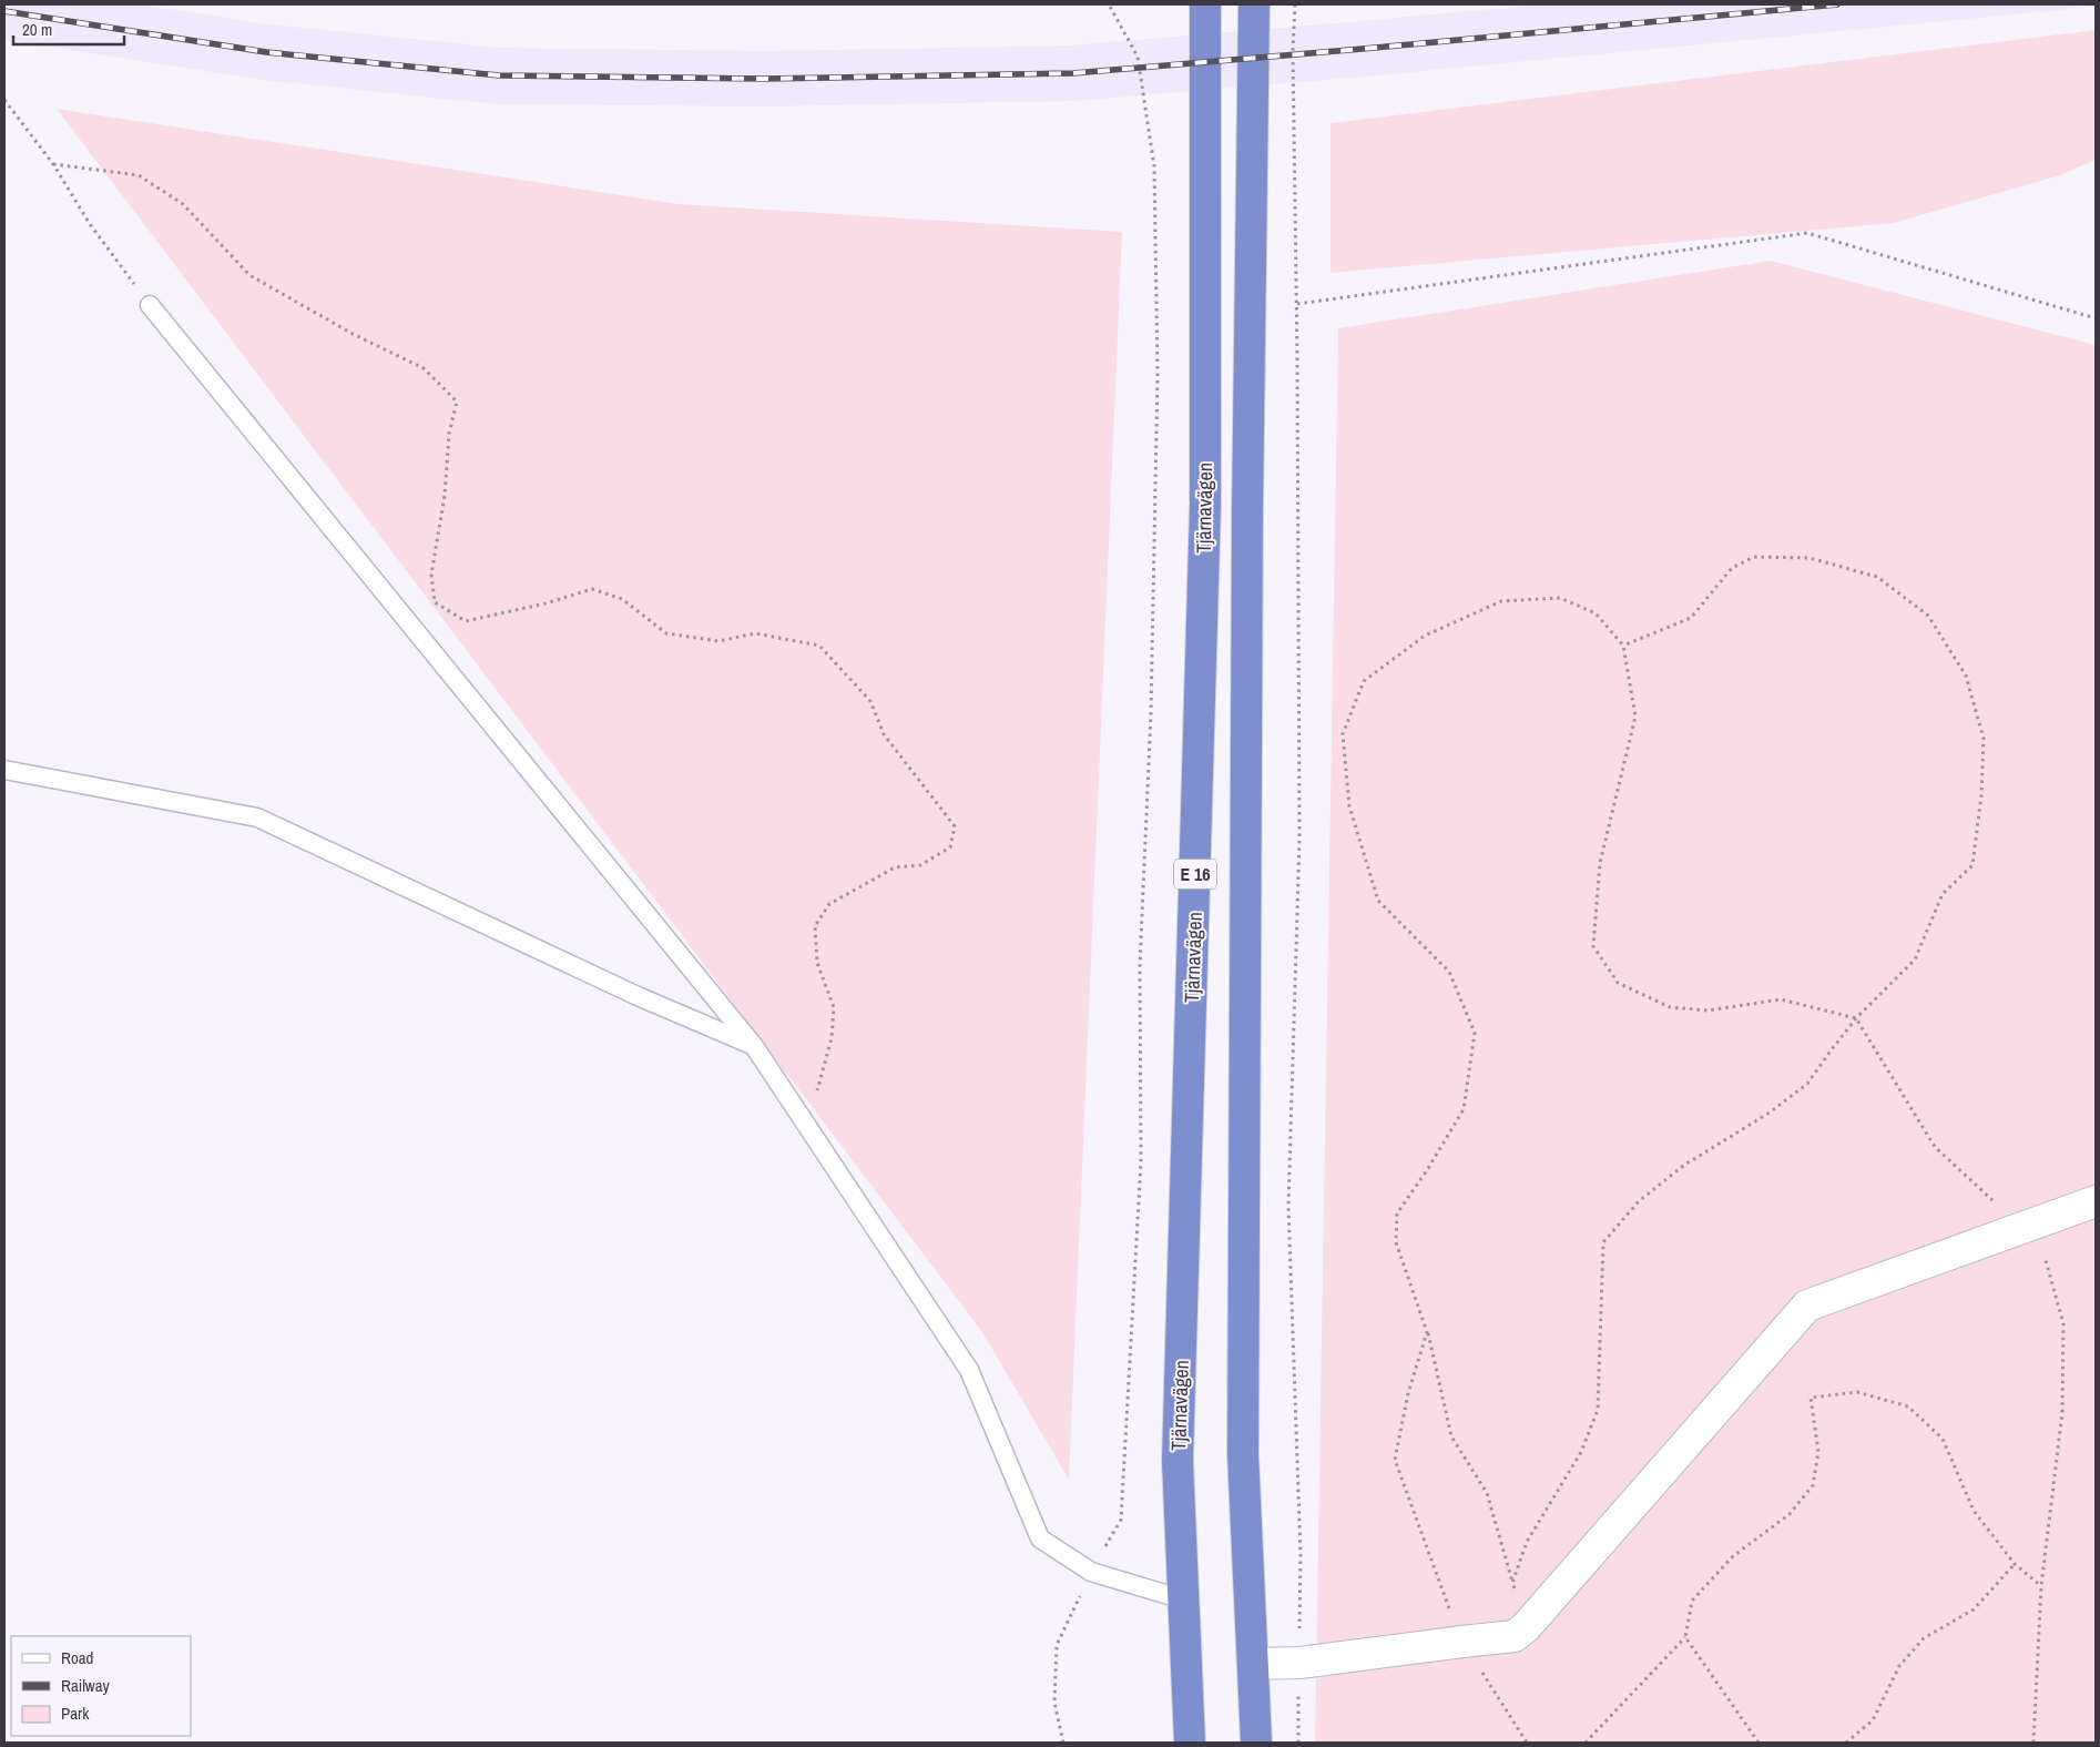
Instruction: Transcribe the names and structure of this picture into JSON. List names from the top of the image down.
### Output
{
  "streets": {
    "highway": ["Tjärnavägen", "E 16"]
  },
  "legend": ["Road", "Railway", "Park"],
  "scale_bar": "20 m"
}
